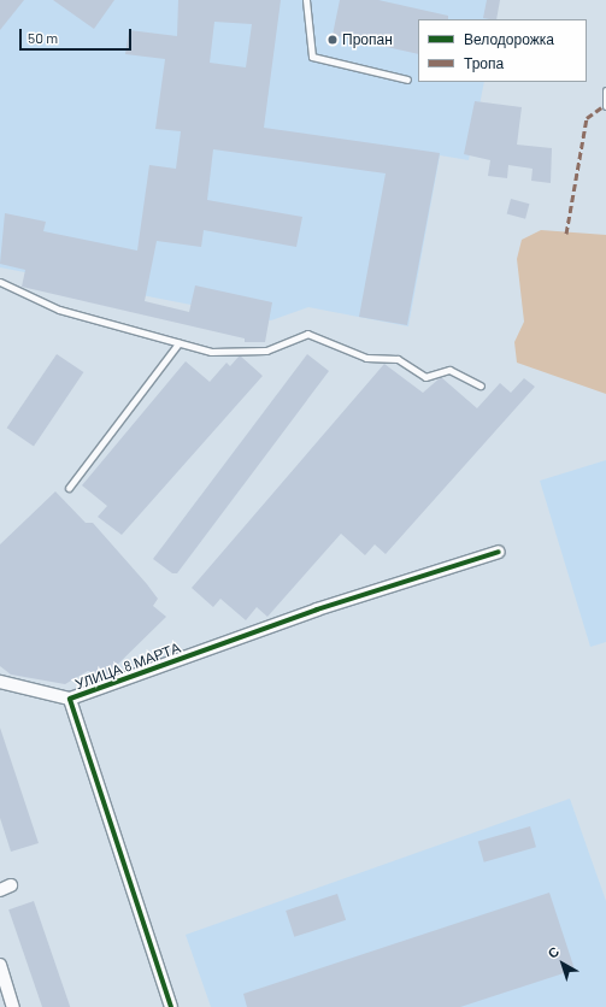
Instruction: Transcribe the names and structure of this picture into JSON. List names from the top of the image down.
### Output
{
  "streets": {
    "street": ["УЛИЦА 8 МАРТА"]
  },
  "places": ["Пропан"],
  "legend": ["Велодорожка", "Тропа"],
  "scale_bar": "50 m",
  "north": "top left"
}
